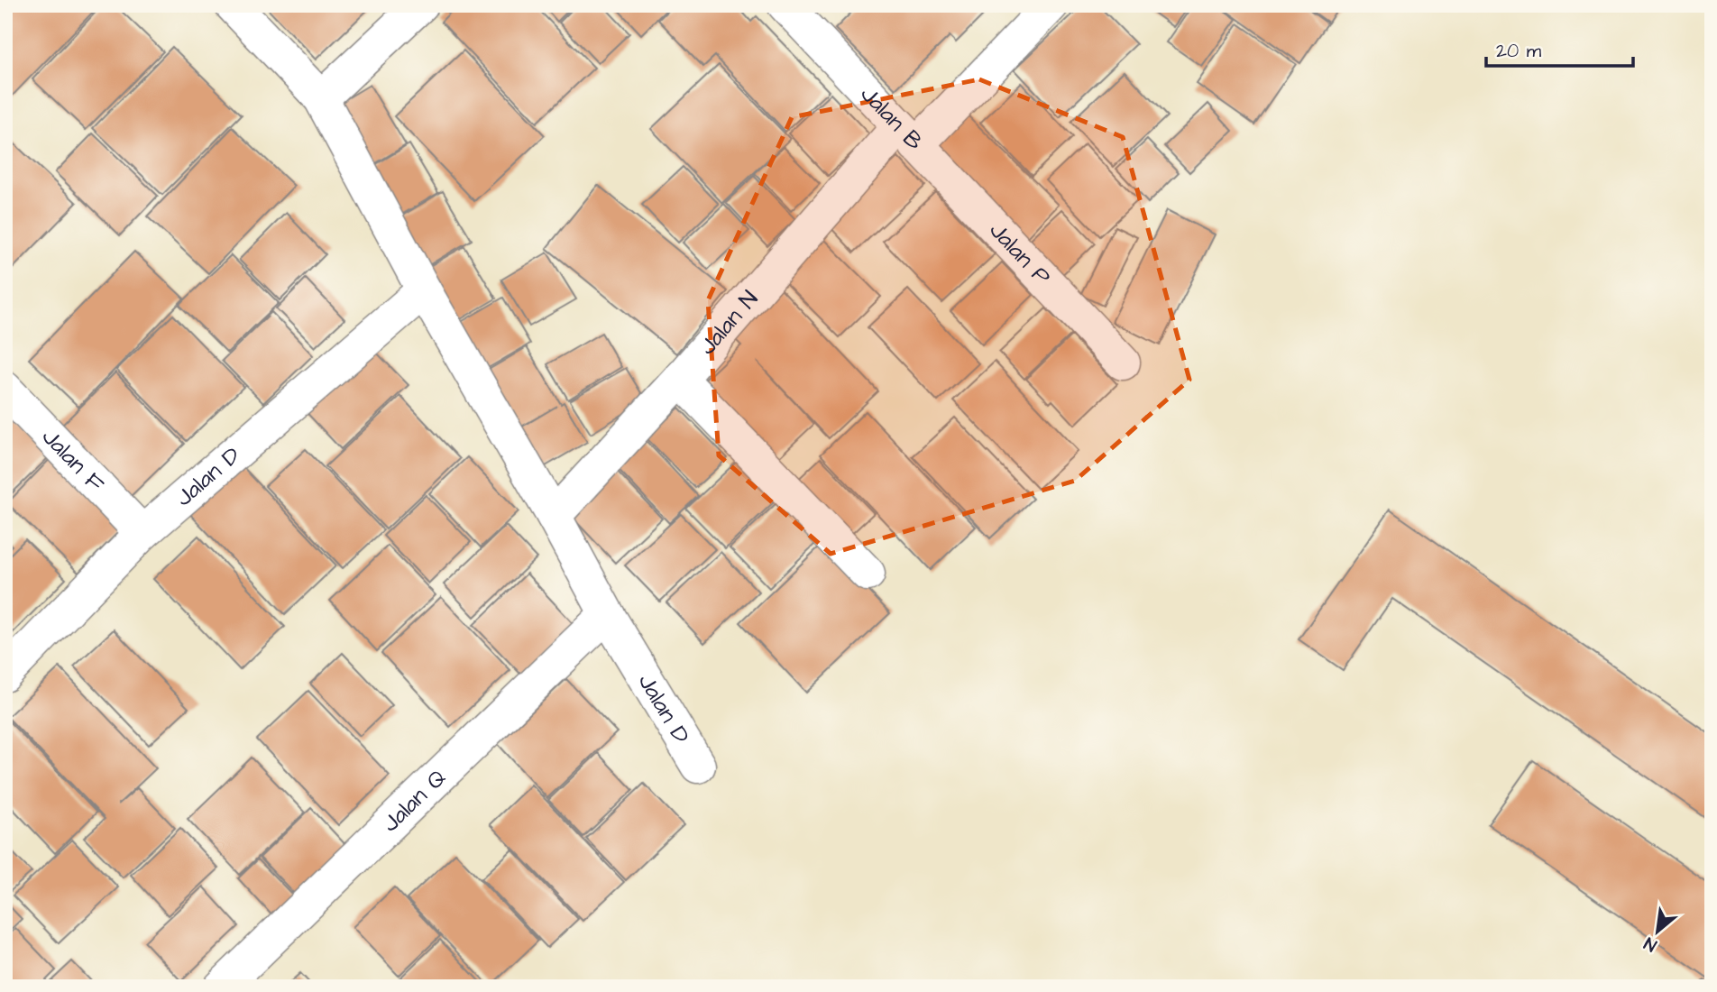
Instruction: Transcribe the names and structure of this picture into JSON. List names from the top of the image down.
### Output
{
  "streets": {
    "street": [
      "Jalan B",
      "Jalan P",
      "Jalan N",
      "Jalan F",
      "Jalan D",
      "Jalan Q"
    ]
  },
  "crossings": [
    ["Jalan B", "Jalan P"],
    ["Jalan B", "Jalan N"],
    ["Jalan P", "Jalan N"],
    ["Jalan N", "Jalan D"],
    ["Jalan F", "Jalan D"],
    ["Jalan D", "Jalan Q"]
  ],
  "scale_bar": "20 m",
  "north": "bottom left"
}
